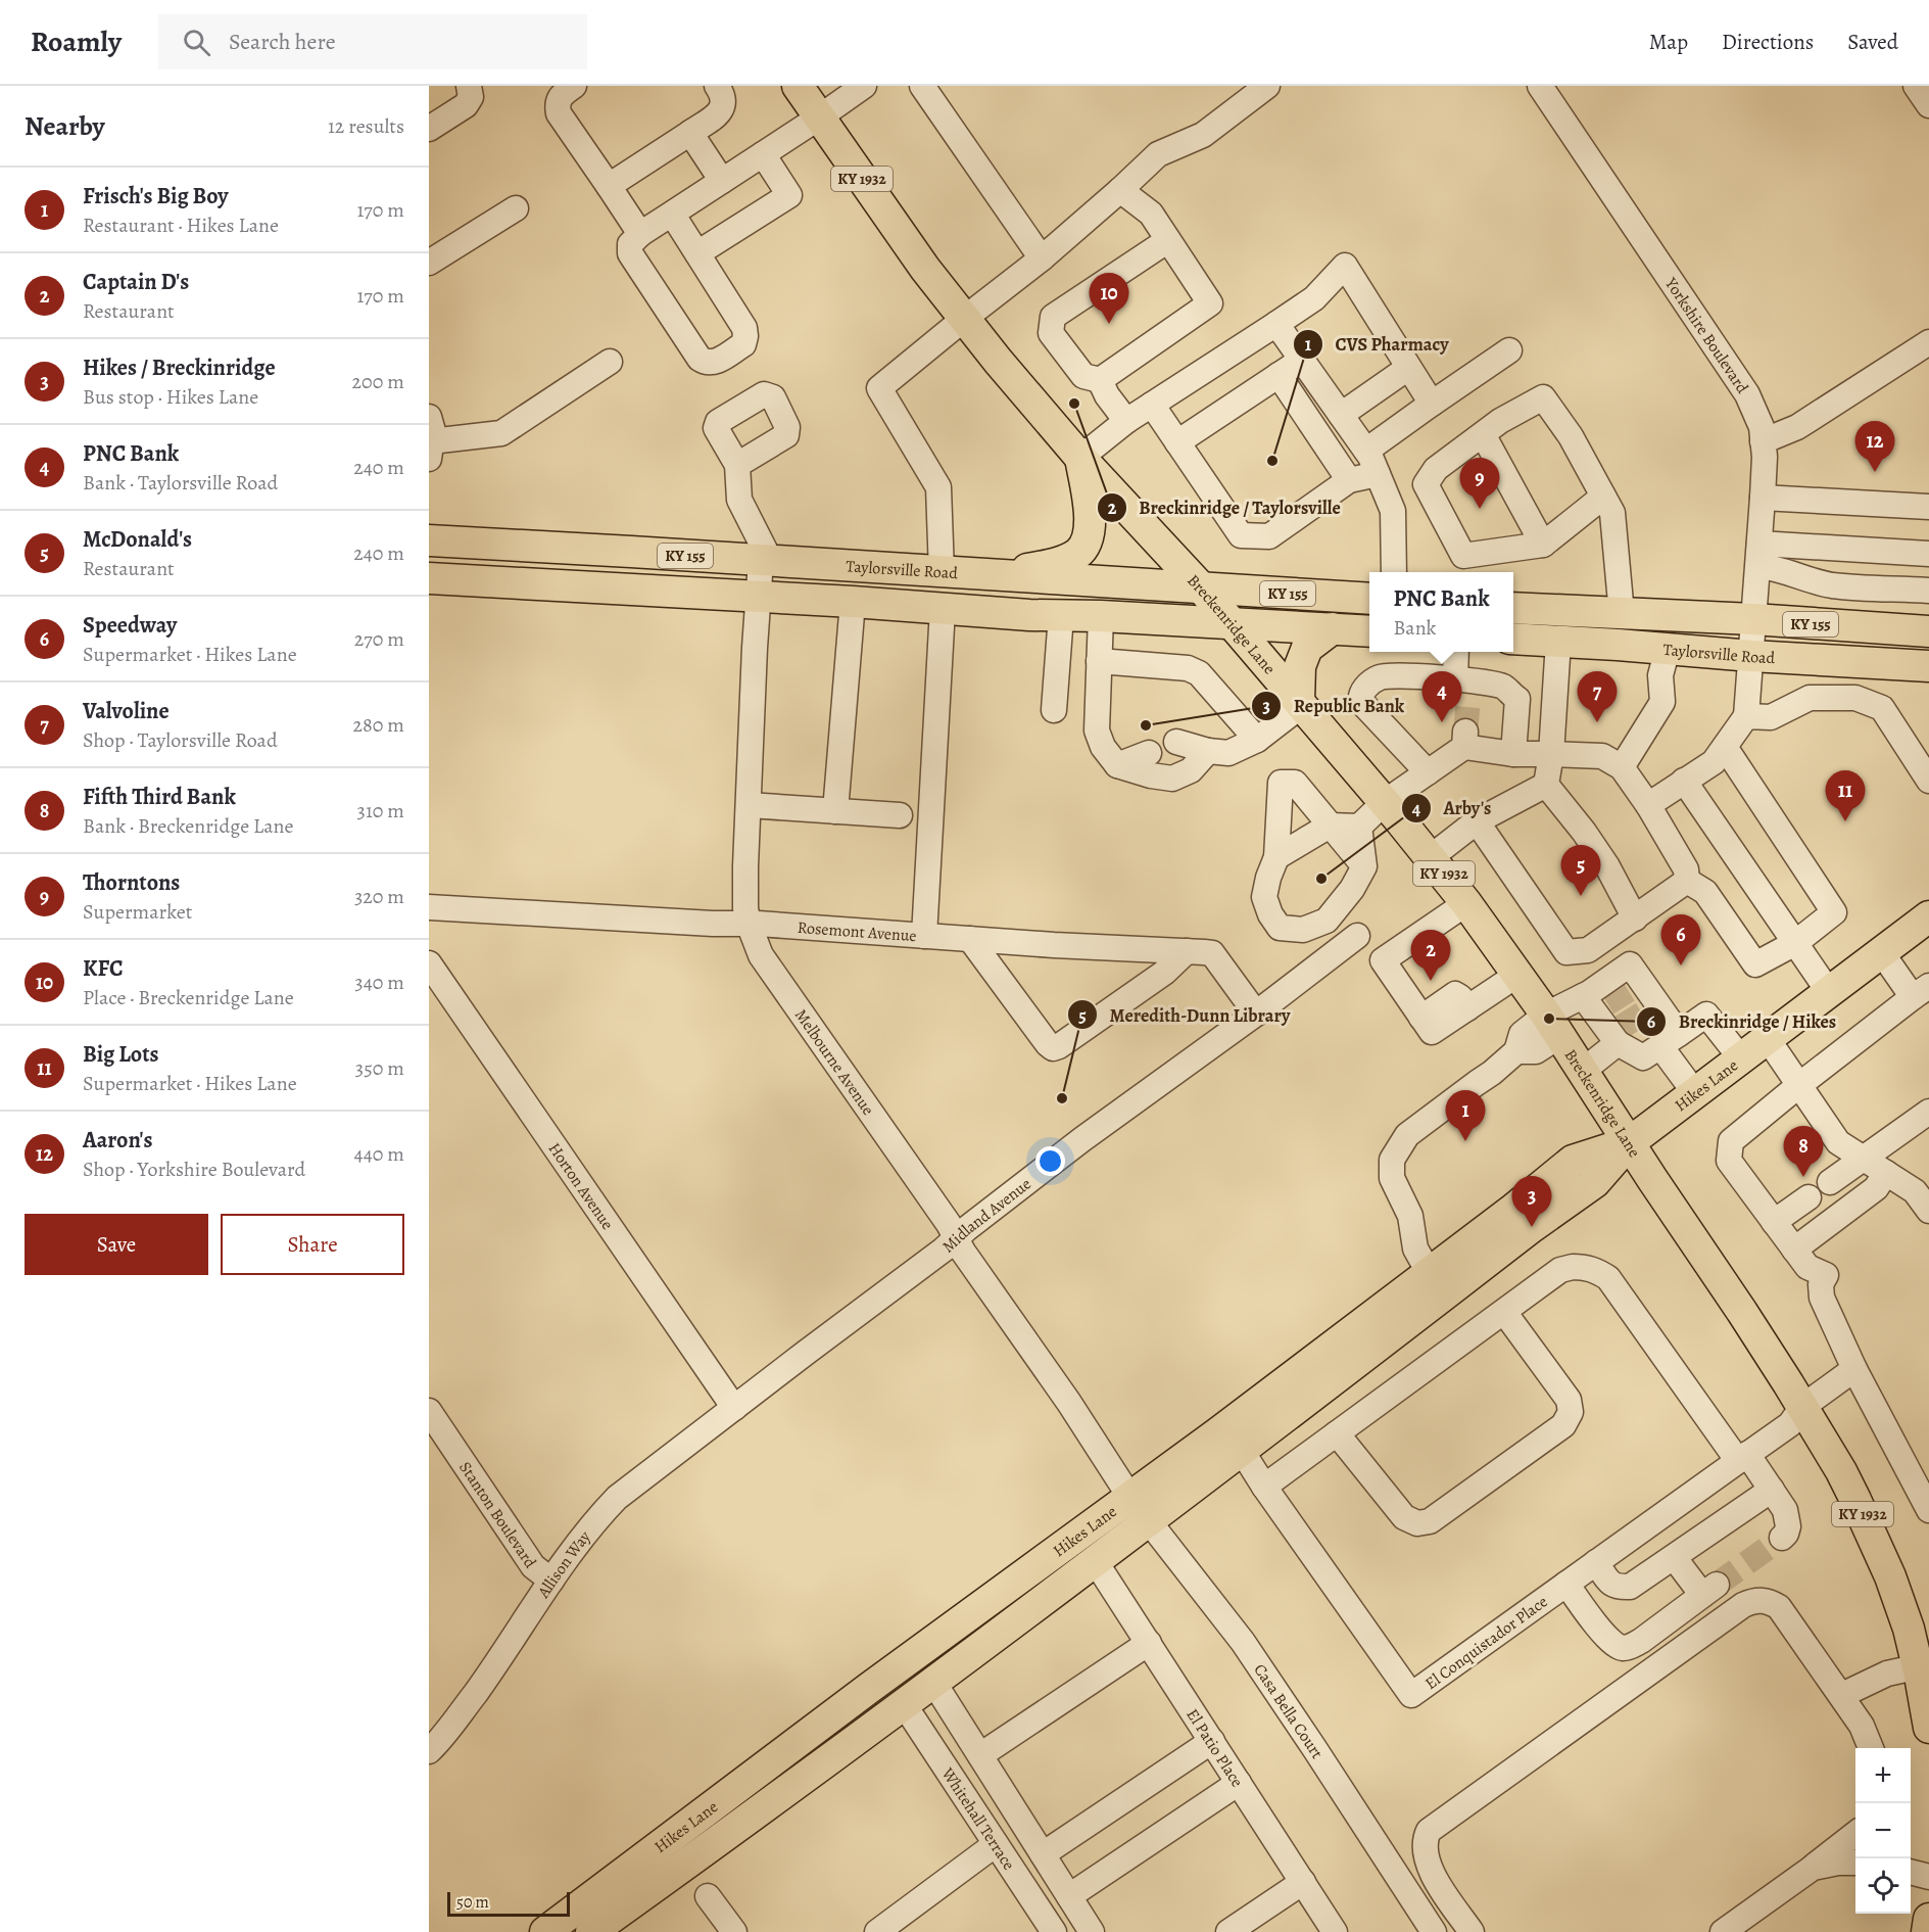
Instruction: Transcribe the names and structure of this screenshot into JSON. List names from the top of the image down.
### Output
{
  "streets": {
    "main road": [
      "KY 1932",
      "KY 155",
      "Taylorsville Road",
      "Breckenridge Lane",
      "Hikes Lane"
    ],
    "street": [
      "Yorkshire Boulevard",
      "Rosemont Avenue",
      "Melbourne Avenue",
      "Horton Avenue",
      "Midland Avenue",
      "Stanton Boulevard",
      "Allison Way",
      "El Conquistador Place",
      "Casa Bella Court",
      "El Patio Place",
      "Whitehall Terrace"
    ]
  },
  "crossings": [
    ["Yorkshire Boulevard", "Taylorsville Road"],
    ["KY 155", "Breckenridge Lane"],
    ["KY 155", "Melbourne Avenue"],
    ["Taylorsville Road", "Breckenridge Lane"],
    ["Taylorsville Road", "Melbourne Avenue"],
    ["Breckenridge Lane", "Hikes Lane"],
    ["Breckenridge Lane", "El Conquistador Place"],
    ["Rosemont Avenue", "Melbourne Avenue"],
    ["Rosemont Avenue", "Midland Avenue"],
    ["Melbourne Avenue", "Hikes Lane"],
    ["Melbourne Avenue", "Midland Avenue"],
    ["Melbourne Avenue", "Casa Bella Court"],
    ["Hikes Lane", "El Conquistador Place"],
    ["Hikes Lane", "Casa Bella Court"],
    ["Hikes Lane", "El Patio Place"],
    ["Hikes Lane", "Whitehall Terrace"],
    ["Horton Avenue", "Midland Avenue"],
    ["Horton Avenue", "Allison Way"],
    ["Midland Avenue", "Allison Way"],
    ["Stanton Boulevard", "Allison Way"]
  ],
  "places": [
    "Breckinridge / Taylorsville",
    "CVS Pharmacy",
    "Republic Bank",
    "Arby's",
    "Breckinridge / Hikes",
    "Meredith-Dunn Library"
  ],
  "scale_bar": "50 m",
  "page": {
    "header": "Roamly",
    "search": "Search here",
    "nav": ["Map", "Directions", "Saved"],
    "heading": ["Nearby", "12 results"],
    "list": [
      {
        "mark": "1",
        "name": "Frisch's Big Boy",
        "note": "Restaurant · Hikes Lane",
        "value": "170 m"
      },
      {
        "mark": "2",
        "name": "Captain D's",
        "note": "Restaurant",
        "value": "170 m"
      },
      {
        "mark": "3",
        "name": "Hikes / Breckinridge",
        "note": "Bus stop · Hikes Lane",
        "value": "200 m"
      },
      {
        "mark": "4",
        "name": "PNC Bank",
        "note": "Bank · Taylorsville Road",
        "value": "240 m"
      },
      {
        "mark": "5",
        "name": "McDonald's",
        "note": "Restaurant",
        "value": "240 m"
      },
      {
        "mark": "6",
        "name": "Speedway",
        "note": "Supermarket · Hikes Lane",
        "value": "270 m"
      },
      {
        "mark": "7",
        "name": "Valvoline",
        "note": "Shop · Taylorsville Road",
        "value": "280 m"
      },
      {
        "mark": "8",
        "name": "Fifth Third Bank",
        "note": "Bank · Breckenridge Lane",
        "value": "310 m"
      },
      {
        "mark": "9",
        "name": "Thorntons",
        "note": "Supermarket",
        "value": "320 m"
      },
      {
        "mark": "10",
        "name": "KFC",
        "note": "Place · Breckenridge Lane",
        "value": "340 m"
      },
      {
        "mark": "11",
        "name": "Big Lots",
        "note": "Supermarket · Hikes Lane",
        "value": "350 m"
      },
      {
        "mark": "12",
        "name": "Aaron's",
        "note": "Shop · Yorkshire Boulevard",
        "value": "440 m"
      }
    ],
    "pins": [
      "10",
      "12",
      "9",
      "4",
      "7",
      "11",
      "5",
      "6",
      "2",
      "1",
      "8",
      "3"
    ],
    "popup": ["PNC Bank", "Bank"],
    "buttons": ["Save", "Share"],
    "map_buttons": ["+", "−"],
    "scale": "50 m"
  }
}
